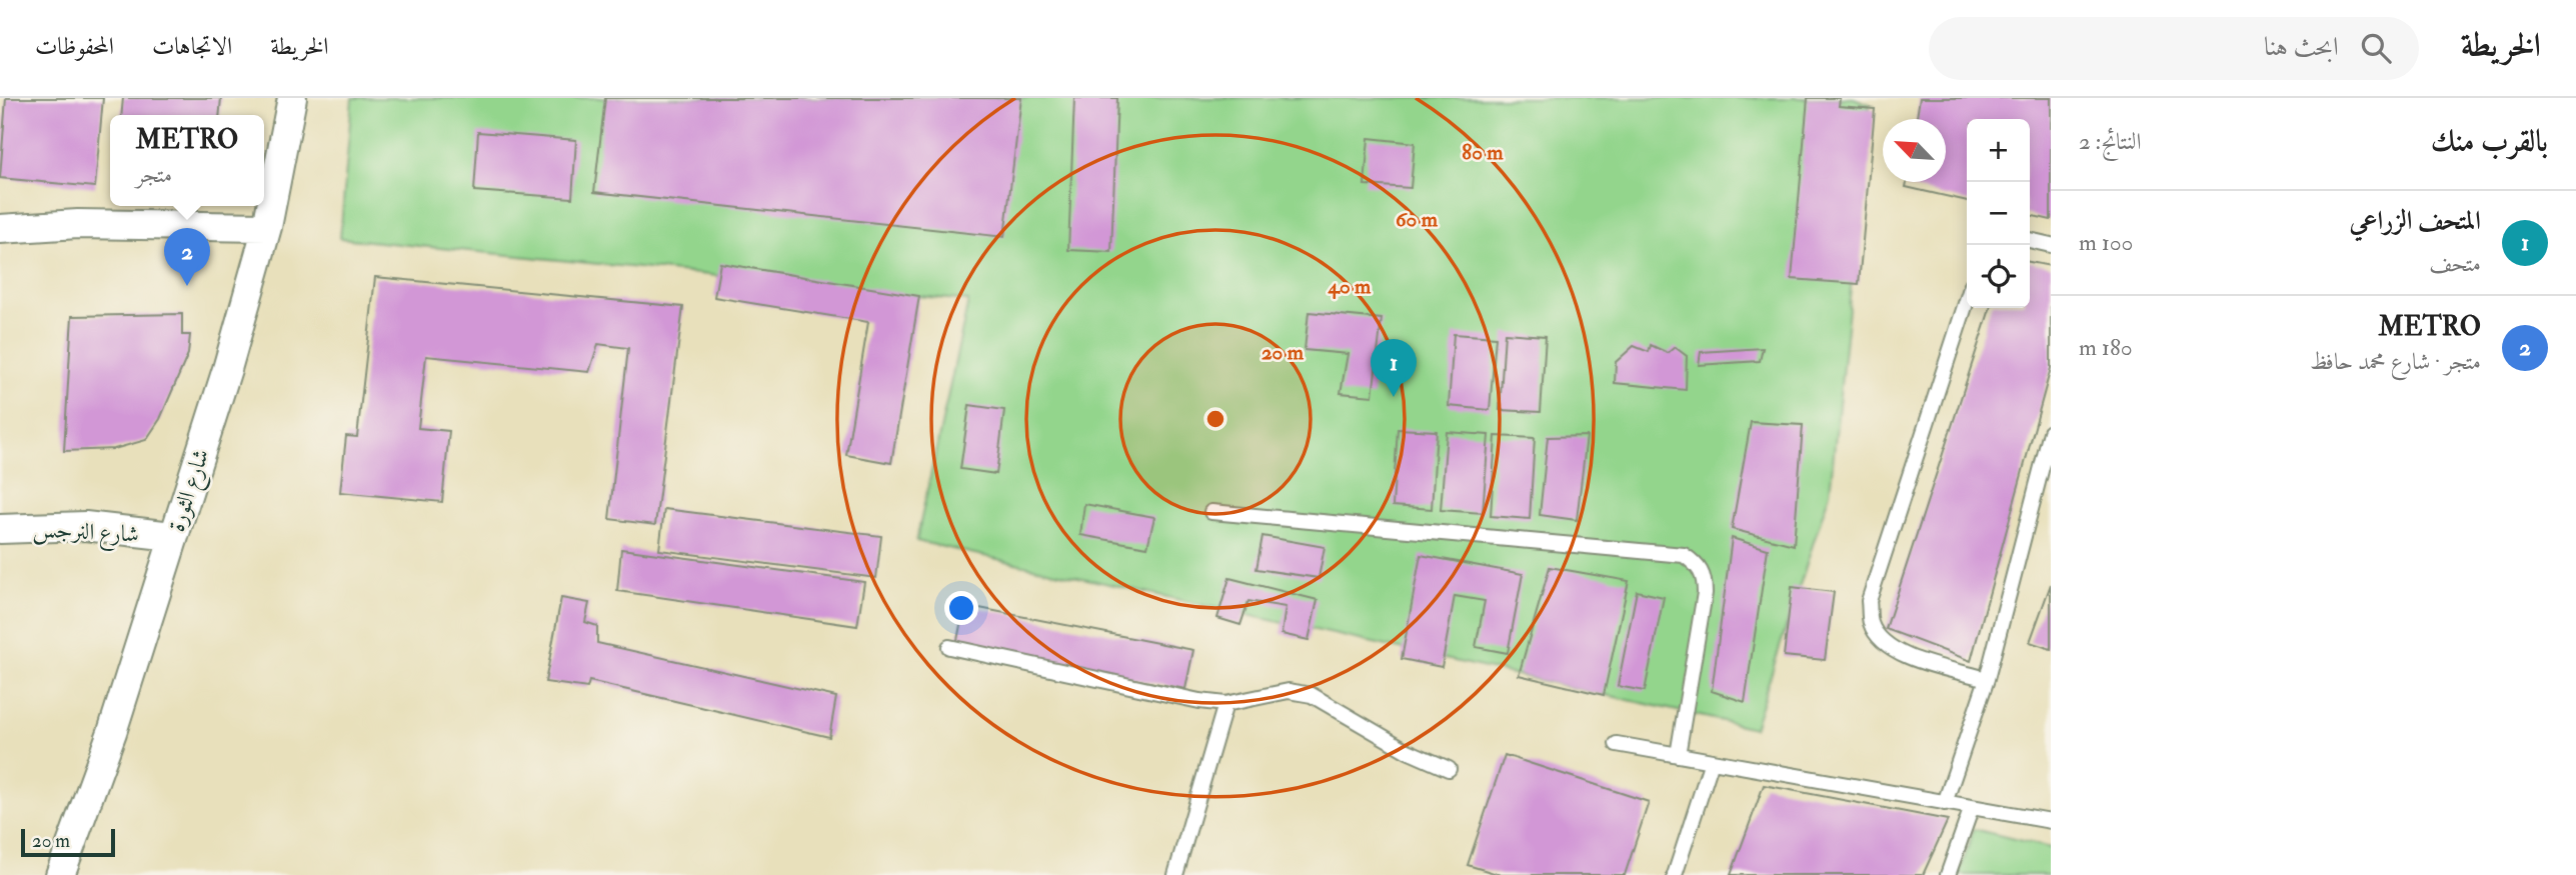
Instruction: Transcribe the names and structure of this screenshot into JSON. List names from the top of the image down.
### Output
{
  "streets": {
    "street": ["شارع الثورة", "شارع النرجس"]
  },
  "crossings": [
    ["شارع الثورة", "شارع النرجس"]
  ],
  "scale_bar": "20 m",
  "north": "top left",
  "page": {
    "header": "الخريطة",
    "search": "ابحث هنا",
    "nav": ["الخريطة", "الاتجاهات", "المحفوظات"],
    "heading": ["بالقرب منك", "النتائج: 2"],
    "popup": ["METRO", "متجر"],
    "map_buttons": ["+", "−"],
    "list": [
      {
        "mark": "1",
        "name": "المتحف الزراعي",
        "note": "متحف",
        "value": "100 m"
      },
      {
        "mark": "2",
        "name": "METRO",
        "note": "متجر · شارع محمد حافظ",
        "value": "180 m"
      }
    ],
    "pins": ["2", "1"],
    "scale": "20 m"
  },
  "rings": [
    "80 m",
    "60 m",
    "40 m",
    "20 m"
  ]
}
